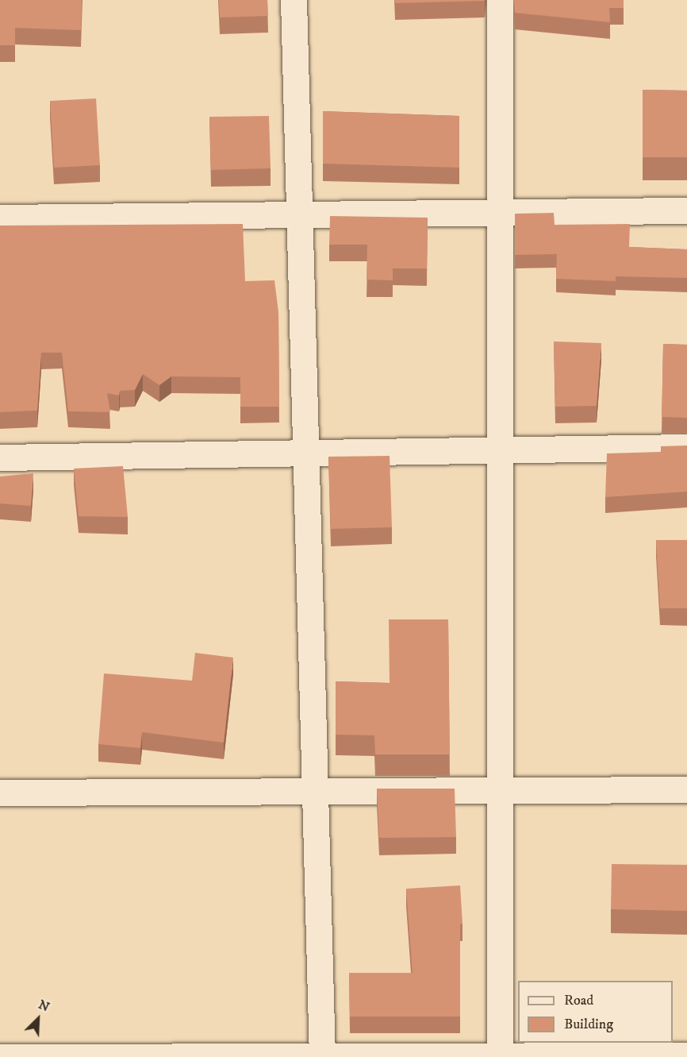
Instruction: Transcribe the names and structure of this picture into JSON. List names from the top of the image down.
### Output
{
  "legend": ["Road", "Building"],
  "north": "top right"
}
